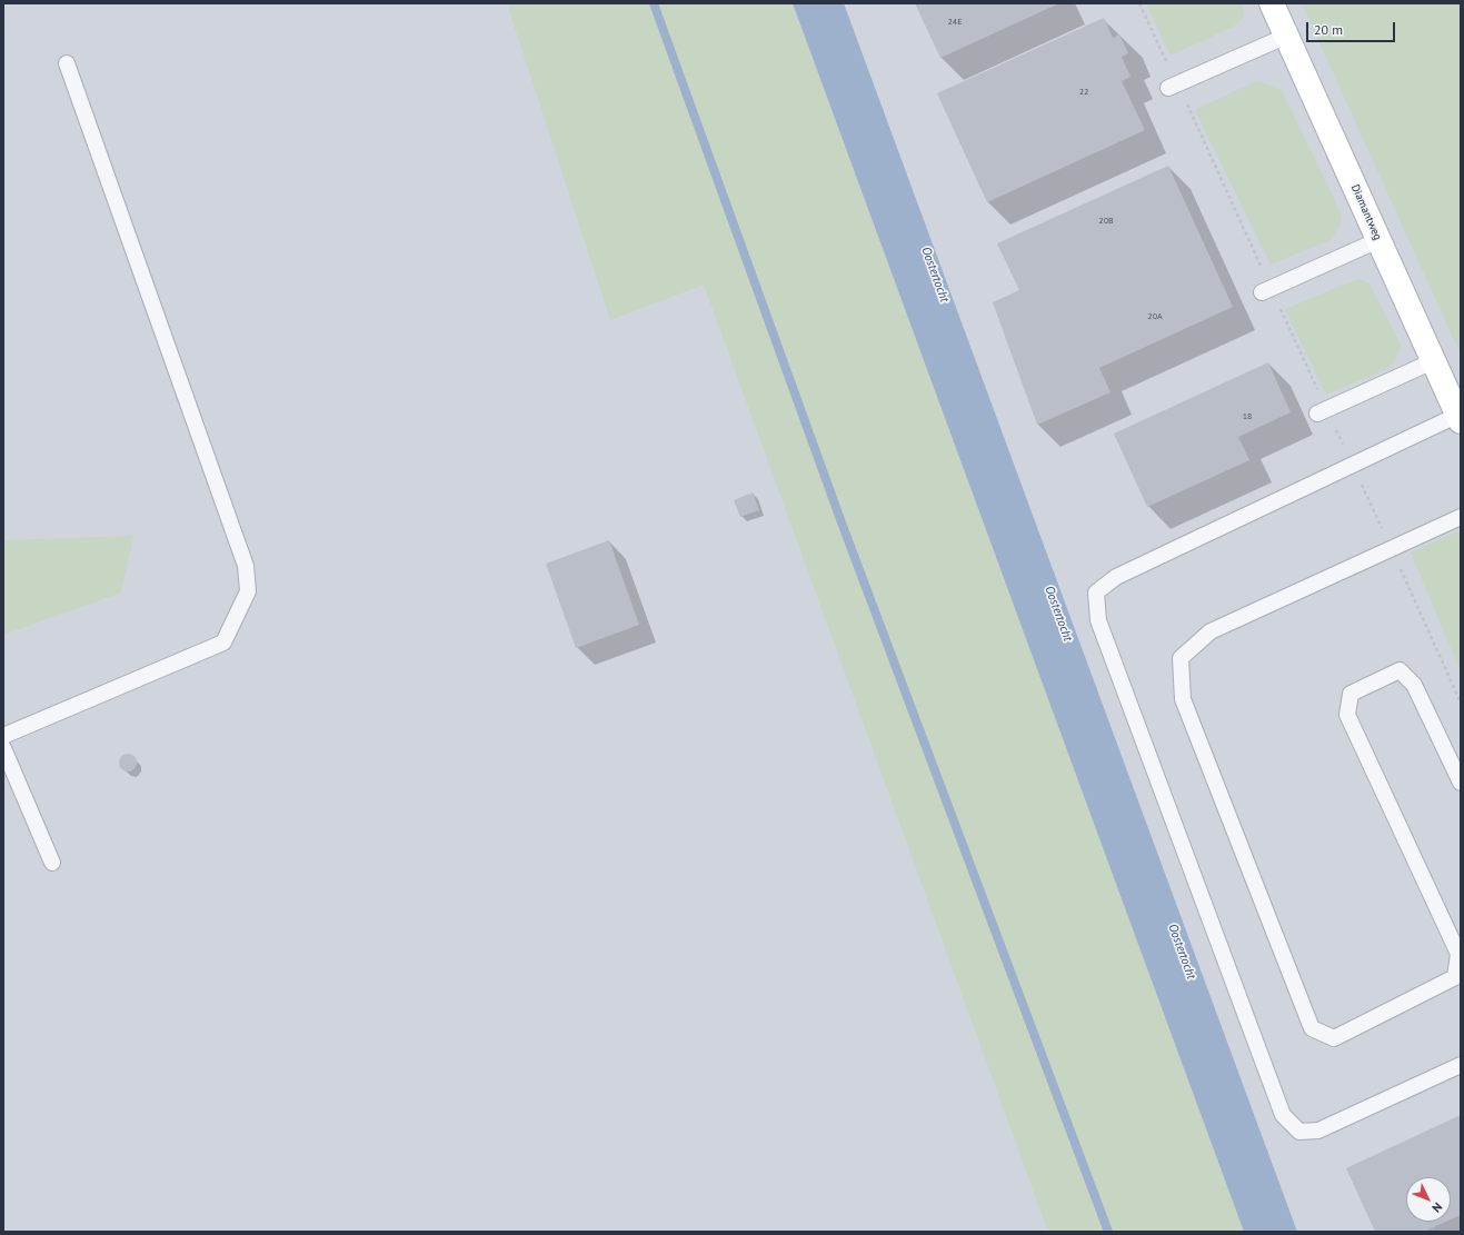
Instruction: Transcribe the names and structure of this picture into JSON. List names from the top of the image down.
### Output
{
  "streets": {
    "street": ["Diamantweg"]
  },
  "water": ["Oostertocht"],
  "house_numbers": [
    "24E",
    "22",
    "20B",
    "20A",
    "18"
  ],
  "scale_bar": "20 m",
  "north": "bottom right"
}
